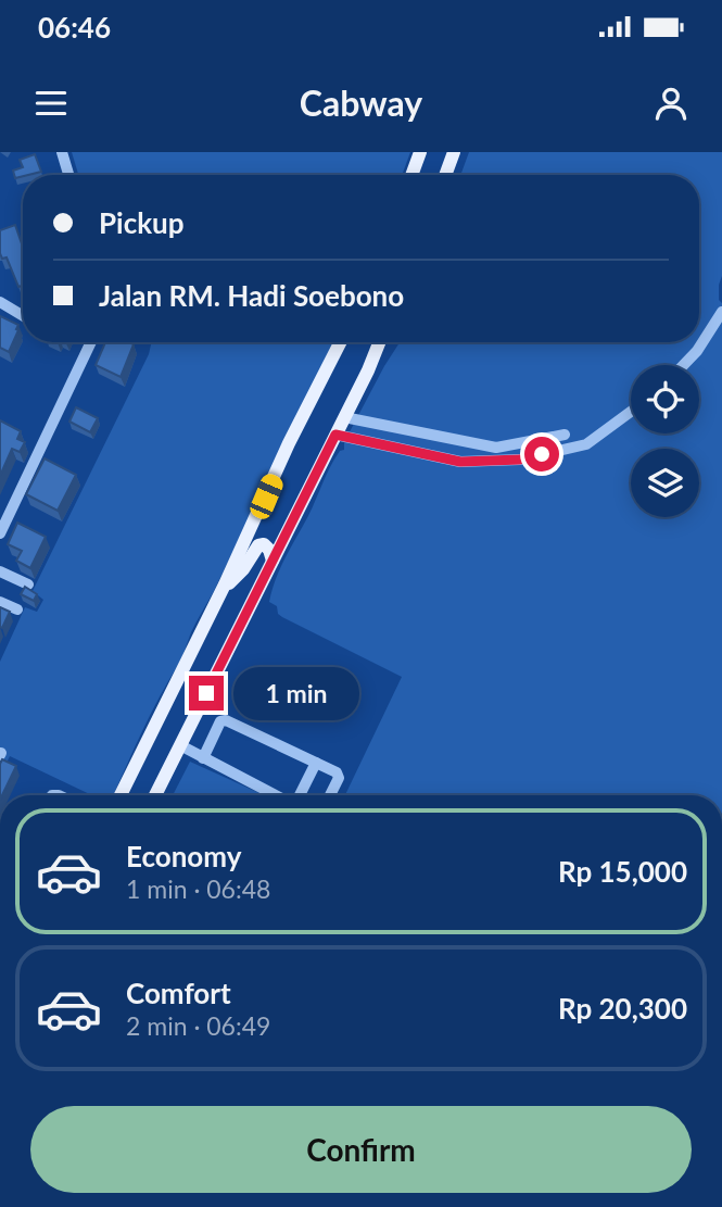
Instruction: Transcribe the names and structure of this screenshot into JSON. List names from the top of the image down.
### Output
{
  "page": {
    "status": "06:46",
    "header": "Cabway",
    "banner": ["Pickup", "Jalan RM. Hadi Soebono"],
    "bubble": "1 min",
    "list": [
      {
        "name": "Economy",
        "note": "1 min · 06:48",
        "value": "Rp 15,000"
      },
      {
        "name": "Comfort",
        "note": "2 min · 06:49",
        "value": "Rp 20,300"
      }
    ],
    "buttons": "Confirm"
  }
}
